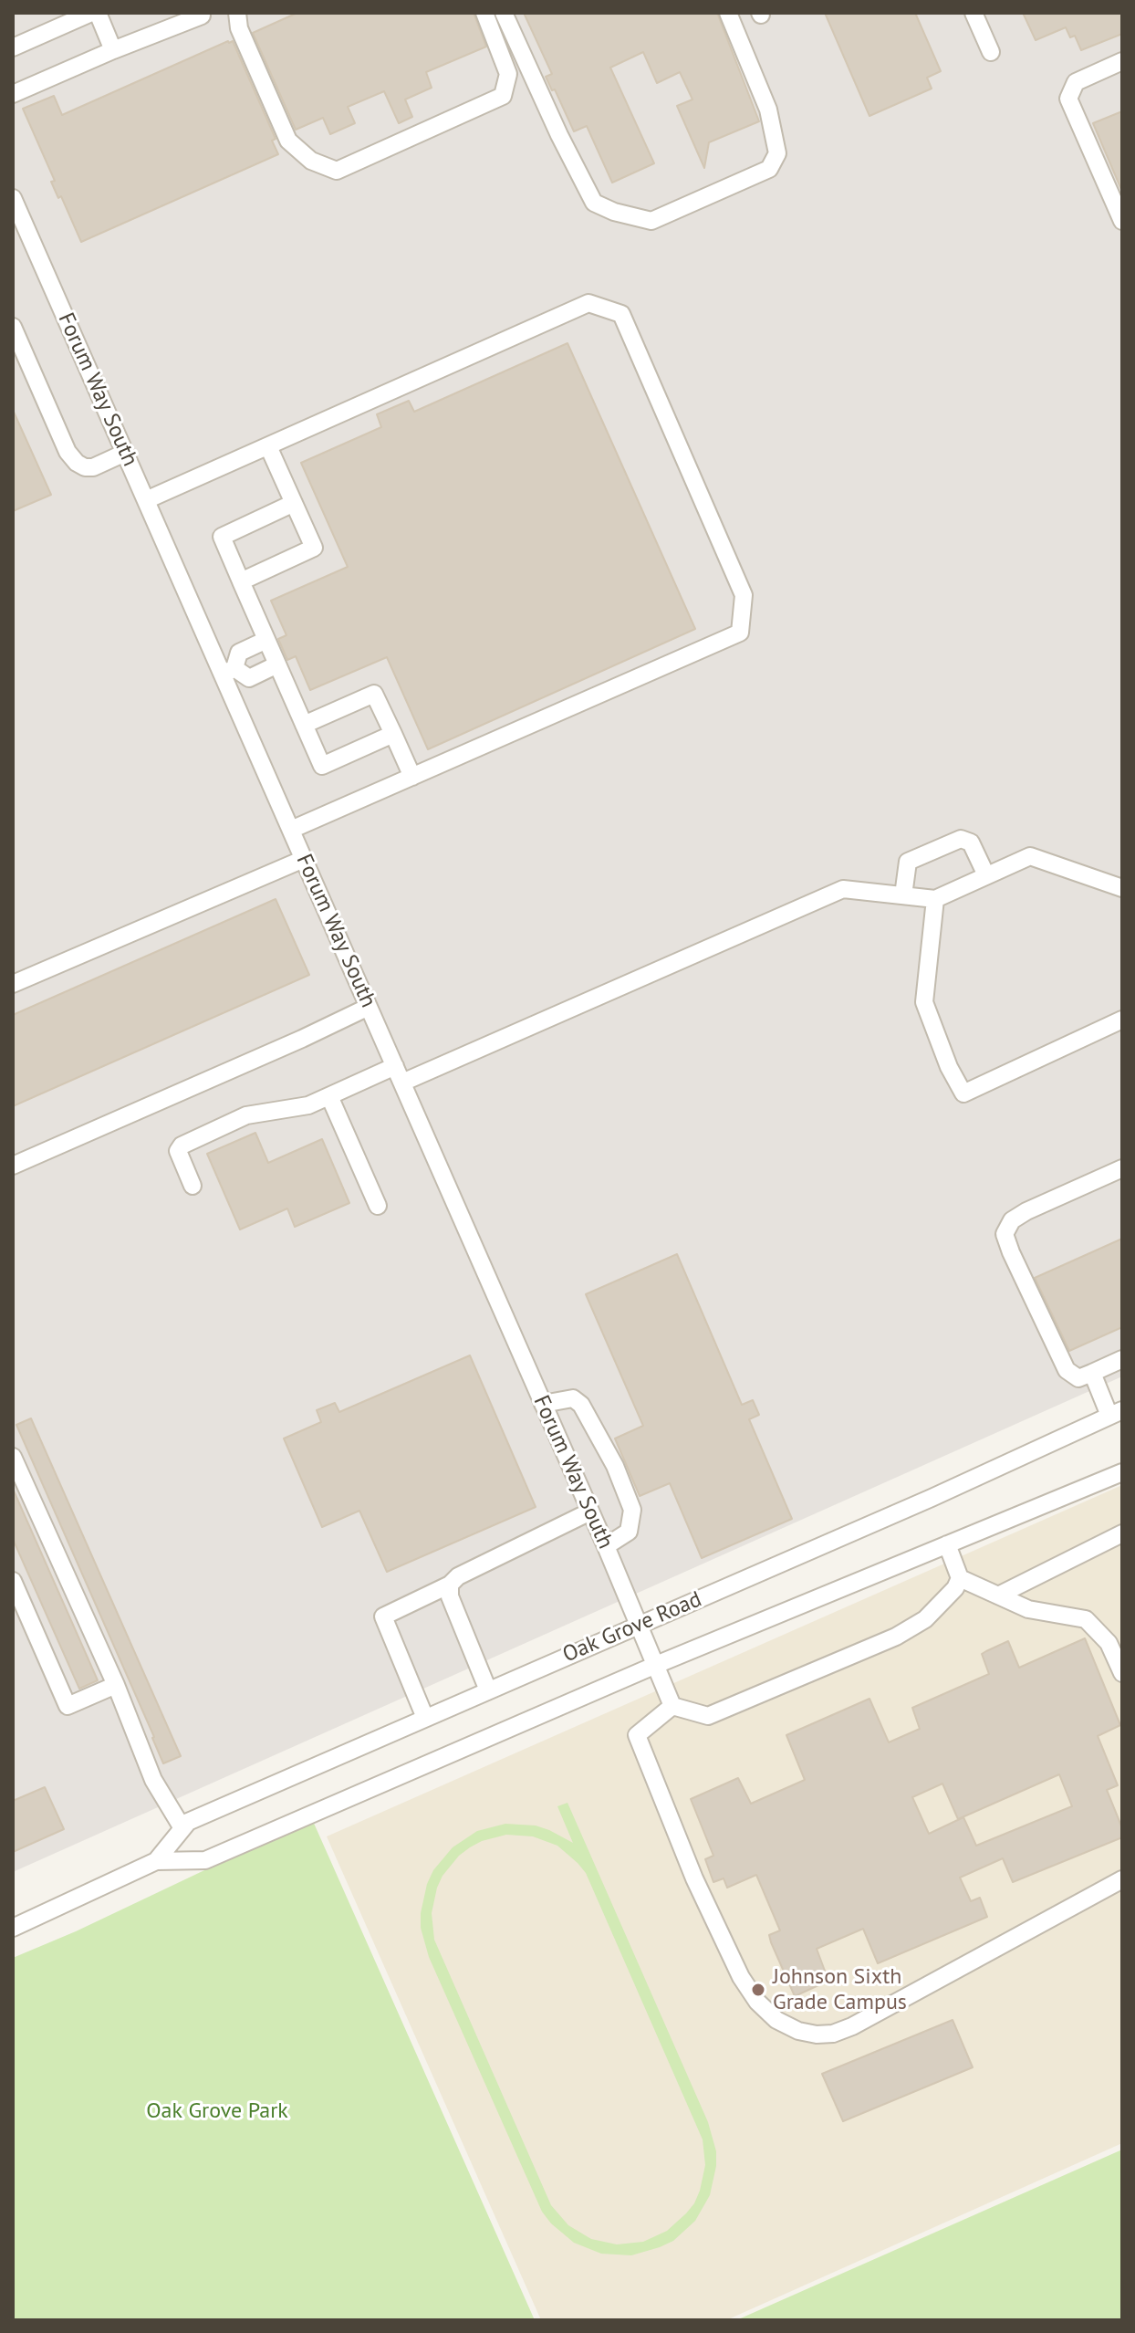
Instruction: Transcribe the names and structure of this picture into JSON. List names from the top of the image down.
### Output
{
  "streets": {
    "street": ["Forum Way South", "Oak Grove Road"]
  },
  "crossings": [
    ["Forum Way South", "Oak Grove Road"]
  ],
  "parks": ["Oak Grove Park"],
  "places": ["Johnson Sixth Grade Campus"]
}
